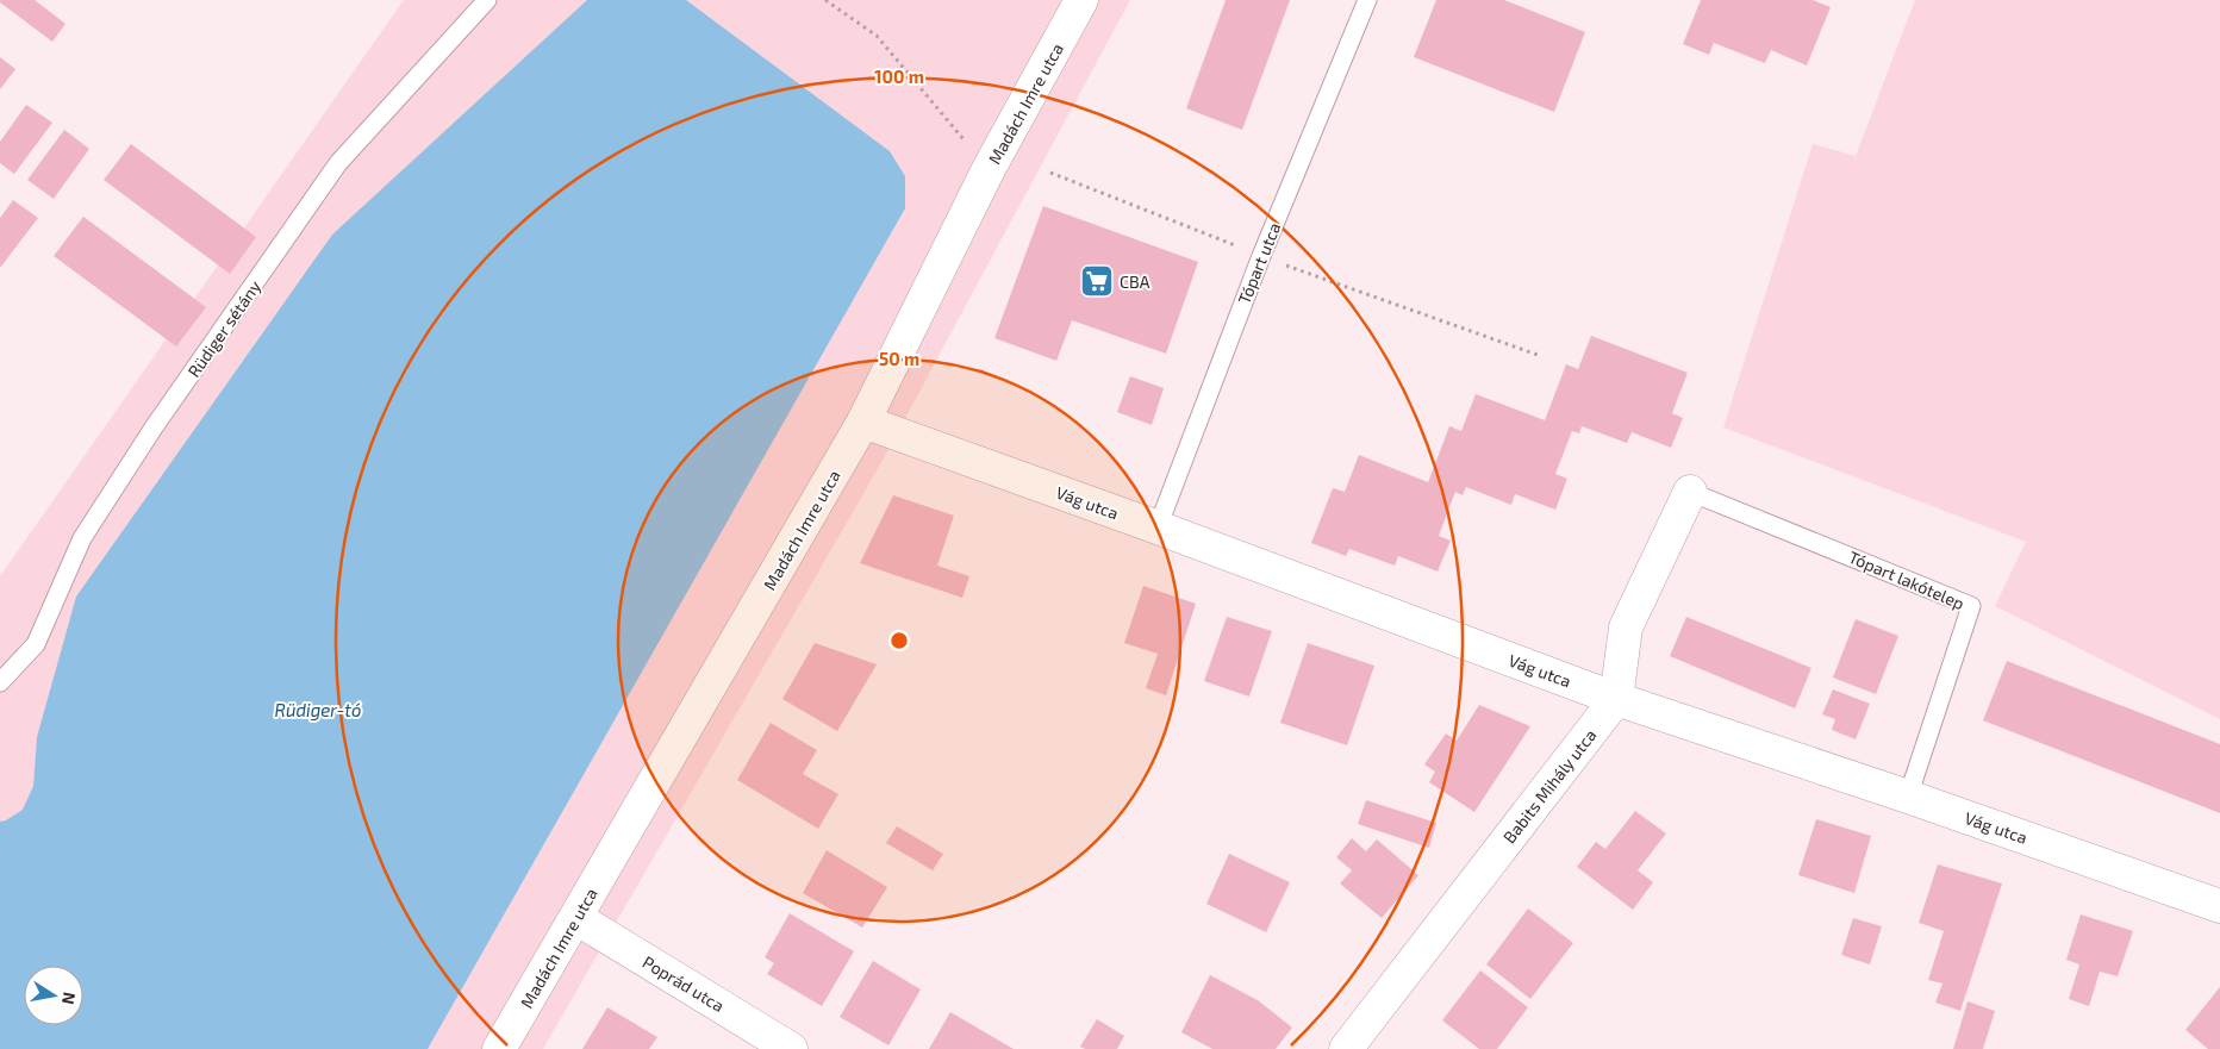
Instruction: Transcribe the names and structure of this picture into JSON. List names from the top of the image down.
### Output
{
  "streets": {
    "street": [
      "Madách Imre utca",
      "Vág utca",
      "Babits Mihály utca",
      "Poprád utca"
    ],
    "lane": ["Tópart utca", "Rüdiger sétány", "Tópart lakótelep"]
  },
  "crossings": [
    ["Madách Imre utca", "Vág utca"],
    ["Madách Imre utca", "Poprád utca"],
    ["Tópart utca", "Vág utca"],
    ["Vág utca", "Tópart lakótelep"],
    ["Vág utca", "Babits Mihály utca"]
  ],
  "water": ["Rüdiger-tó"],
  "places": {
    "supermarket": ["CBA"]
  },
  "north": "right",
  "rings": ["100 m", "50 m"]
}
